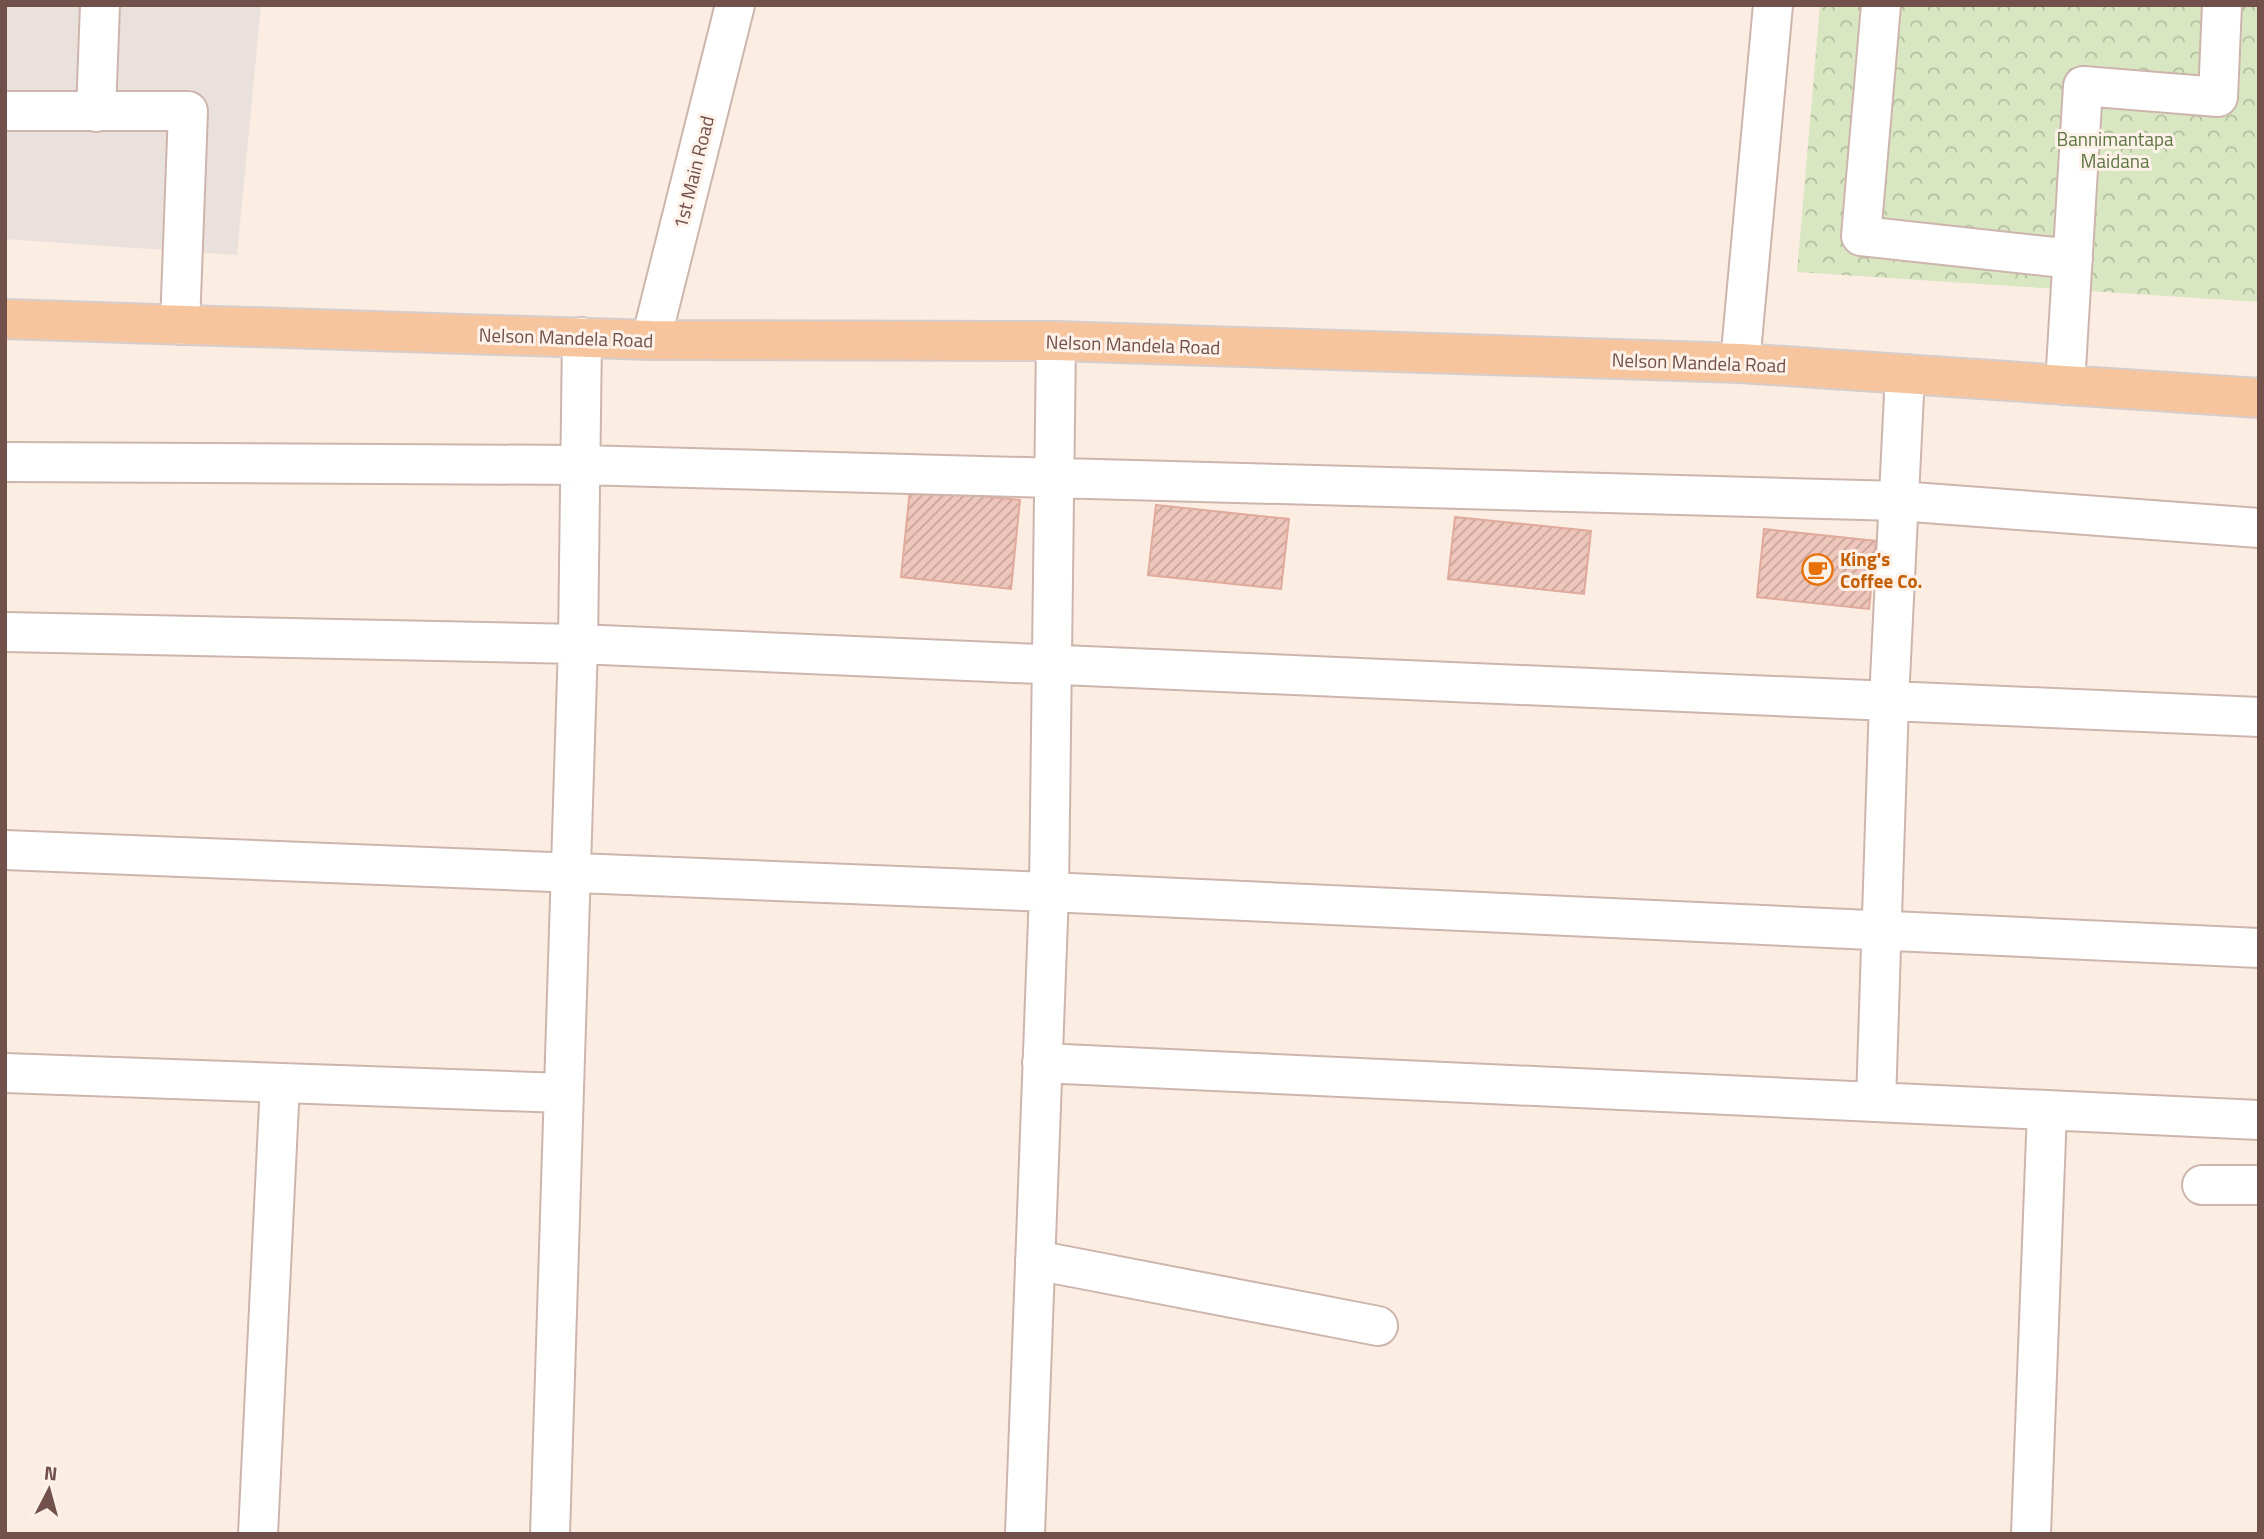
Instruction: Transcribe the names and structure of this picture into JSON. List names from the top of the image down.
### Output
{
  "streets": {
    "main road": ["Nelson Mandela Road"],
    "street": ["1st Main Road"]
  },
  "crossings": [
    ["1st Main Road", "Nelson Mandela Road"]
  ],
  "parks": ["Bannimantapa Maidana"],
  "places": {
    "cafe": ["King's Coffee Co."]
  },
  "north": "top"
}
